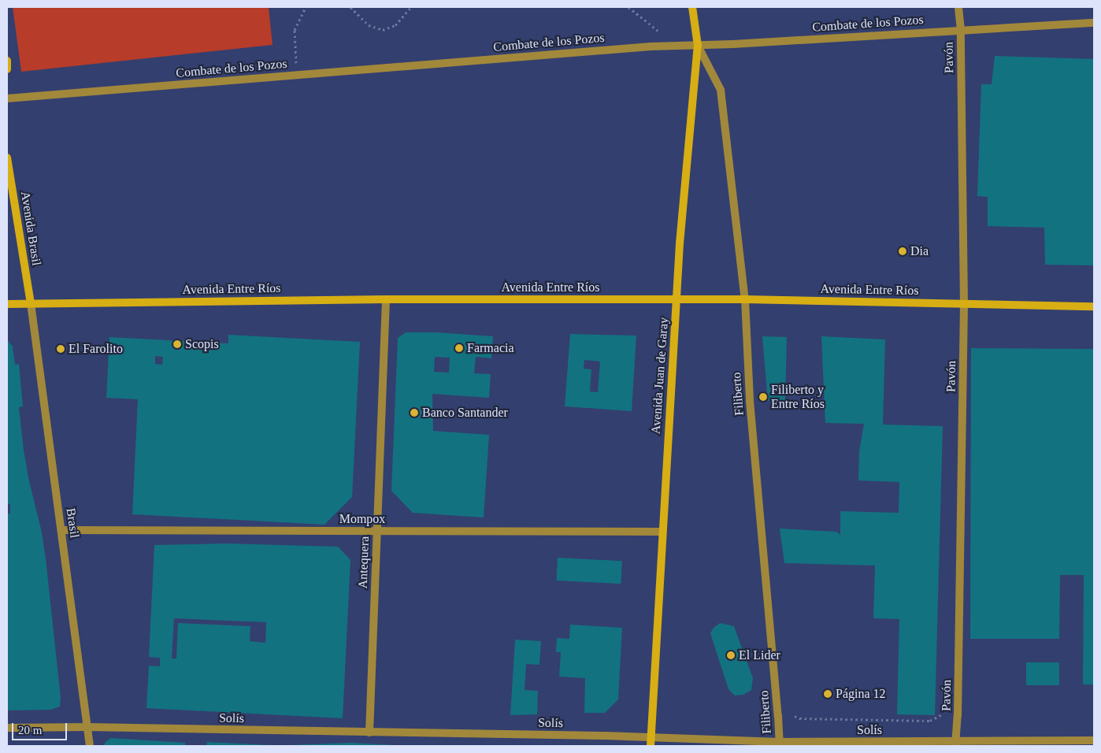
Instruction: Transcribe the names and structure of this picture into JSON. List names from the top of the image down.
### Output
{
  "streets": {
    "main road": ["Avenida Brasil", "Avenida Entre Ríos", "Avenida Juan de Garay"],
    "street": [
      "Combate de los Pozos",
      "Pavón",
      "Filiberto",
      "Mompox",
      "Brasil",
      "Antequera",
      "Solís"
    ]
  },
  "crossings": [
    ["Combate de los Pozos", "Pavón"],
    ["Combate de los Pozos", "Avenida Juan de Garay"],
    ["Combate de los Pozos", "Filiberto"],
    ["Pavón", "Avenida Entre Ríos"],
    ["Pavón", "Solís"],
    ["Avenida Brasil", "Avenida Entre Ríos"],
    ["Avenida Brasil", "Brasil"],
    ["Avenida Entre Ríos", "Avenida Juan de Garay"],
    ["Avenida Entre Ríos", "Filiberto"],
    ["Avenida Entre Ríos", "Brasil"],
    ["Avenida Entre Ríos", "Antequera"],
    ["Avenida Juan de Garay", "Filiberto"],
    ["Avenida Juan de Garay", "Mompox"],
    ["Avenida Juan de Garay", "Solís"],
    ["Filiberto", "Solís"],
    ["Mompox", "Brasil"],
    ["Mompox", "Antequera"],
    ["Brasil", "Solís"],
    ["Antequera", "Solís"]
  ],
  "places": [
    "Dia",
    "Scopis",
    "Farmacia",
    "El Farolito",
    "Filiberto y Entre Ríos",
    "Banco Santander",
    "El Lider",
    "Página 12"
  ],
  "scale_bar": "20 m"
}
